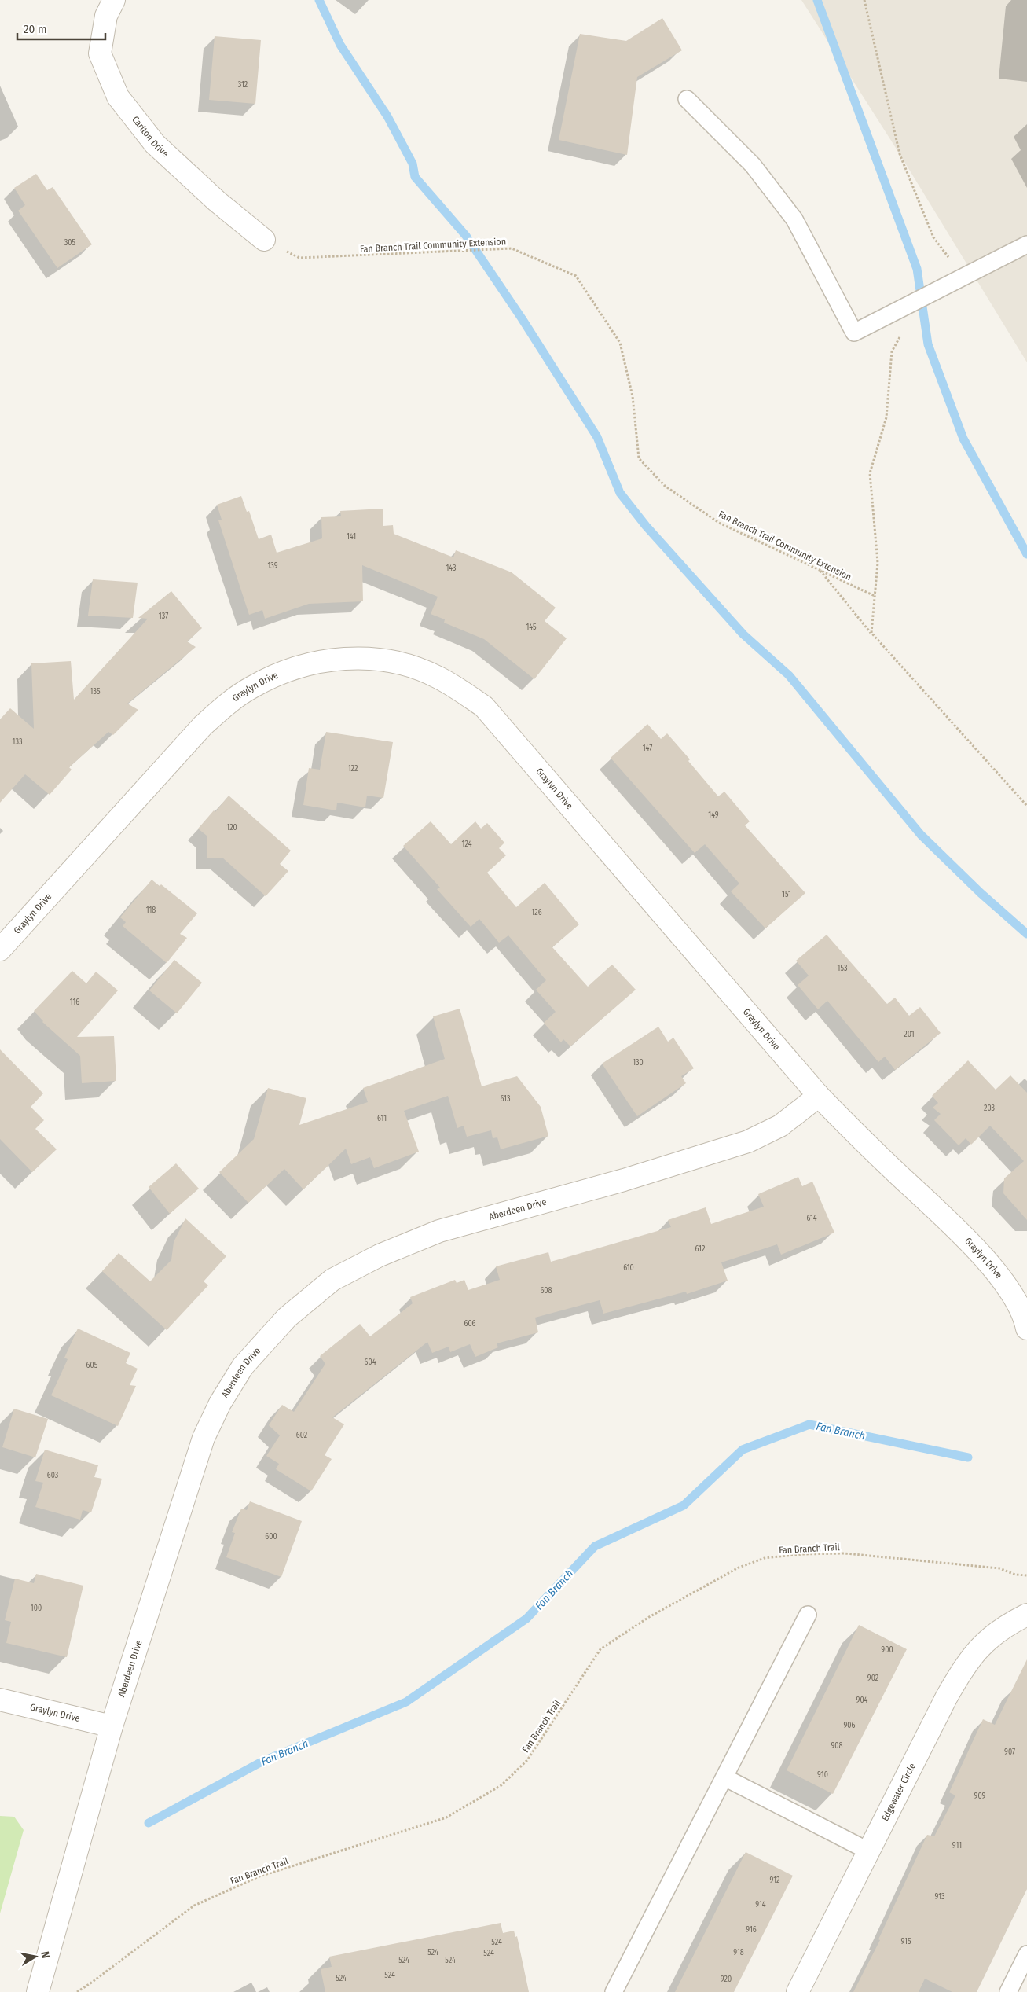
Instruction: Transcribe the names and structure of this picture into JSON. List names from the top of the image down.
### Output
{
  "streets": {
    "street": [
      "Carlton Drive",
      "Graylyn Drive",
      "Aberdeen Drive",
      "Edgewater Circle"
    ],
    "path": ["Fan Branch Trail Community Extension", "Fan Branch Trail"]
  },
  "crossings": [
    ["Carlton Drive", "Fan Branch Trail Community Extension"],
    ["Graylyn Drive", "Aberdeen Drive"]
  ],
  "water": ["Fan Branch"],
  "house_numbers": [
    "312",
    "305",
    "141",
    "139",
    "143",
    "137",
    "145",
    "135",
    "133",
    "147",
    "122",
    "149",
    "120",
    "124",
    "151",
    "118",
    "126",
    "153",
    "116",
    "201",
    "130",
    "613",
    "203",
    "611",
    "614",
    "612",
    "610",
    "608",
    "606",
    "604",
    "605",
    "602",
    "603",
    "600",
    "100",
    "900",
    "902",
    "904",
    "906",
    "908",
    "907",
    "910",
    "909",
    "911",
    "912",
    "913",
    "914",
    "916",
    "915",
    "524",
    "524",
    "918",
    "524",
    "524",
    "524",
    "524",
    "524",
    "920"
  ],
  "scale_bar": "20 m",
  "north": "right"
}
